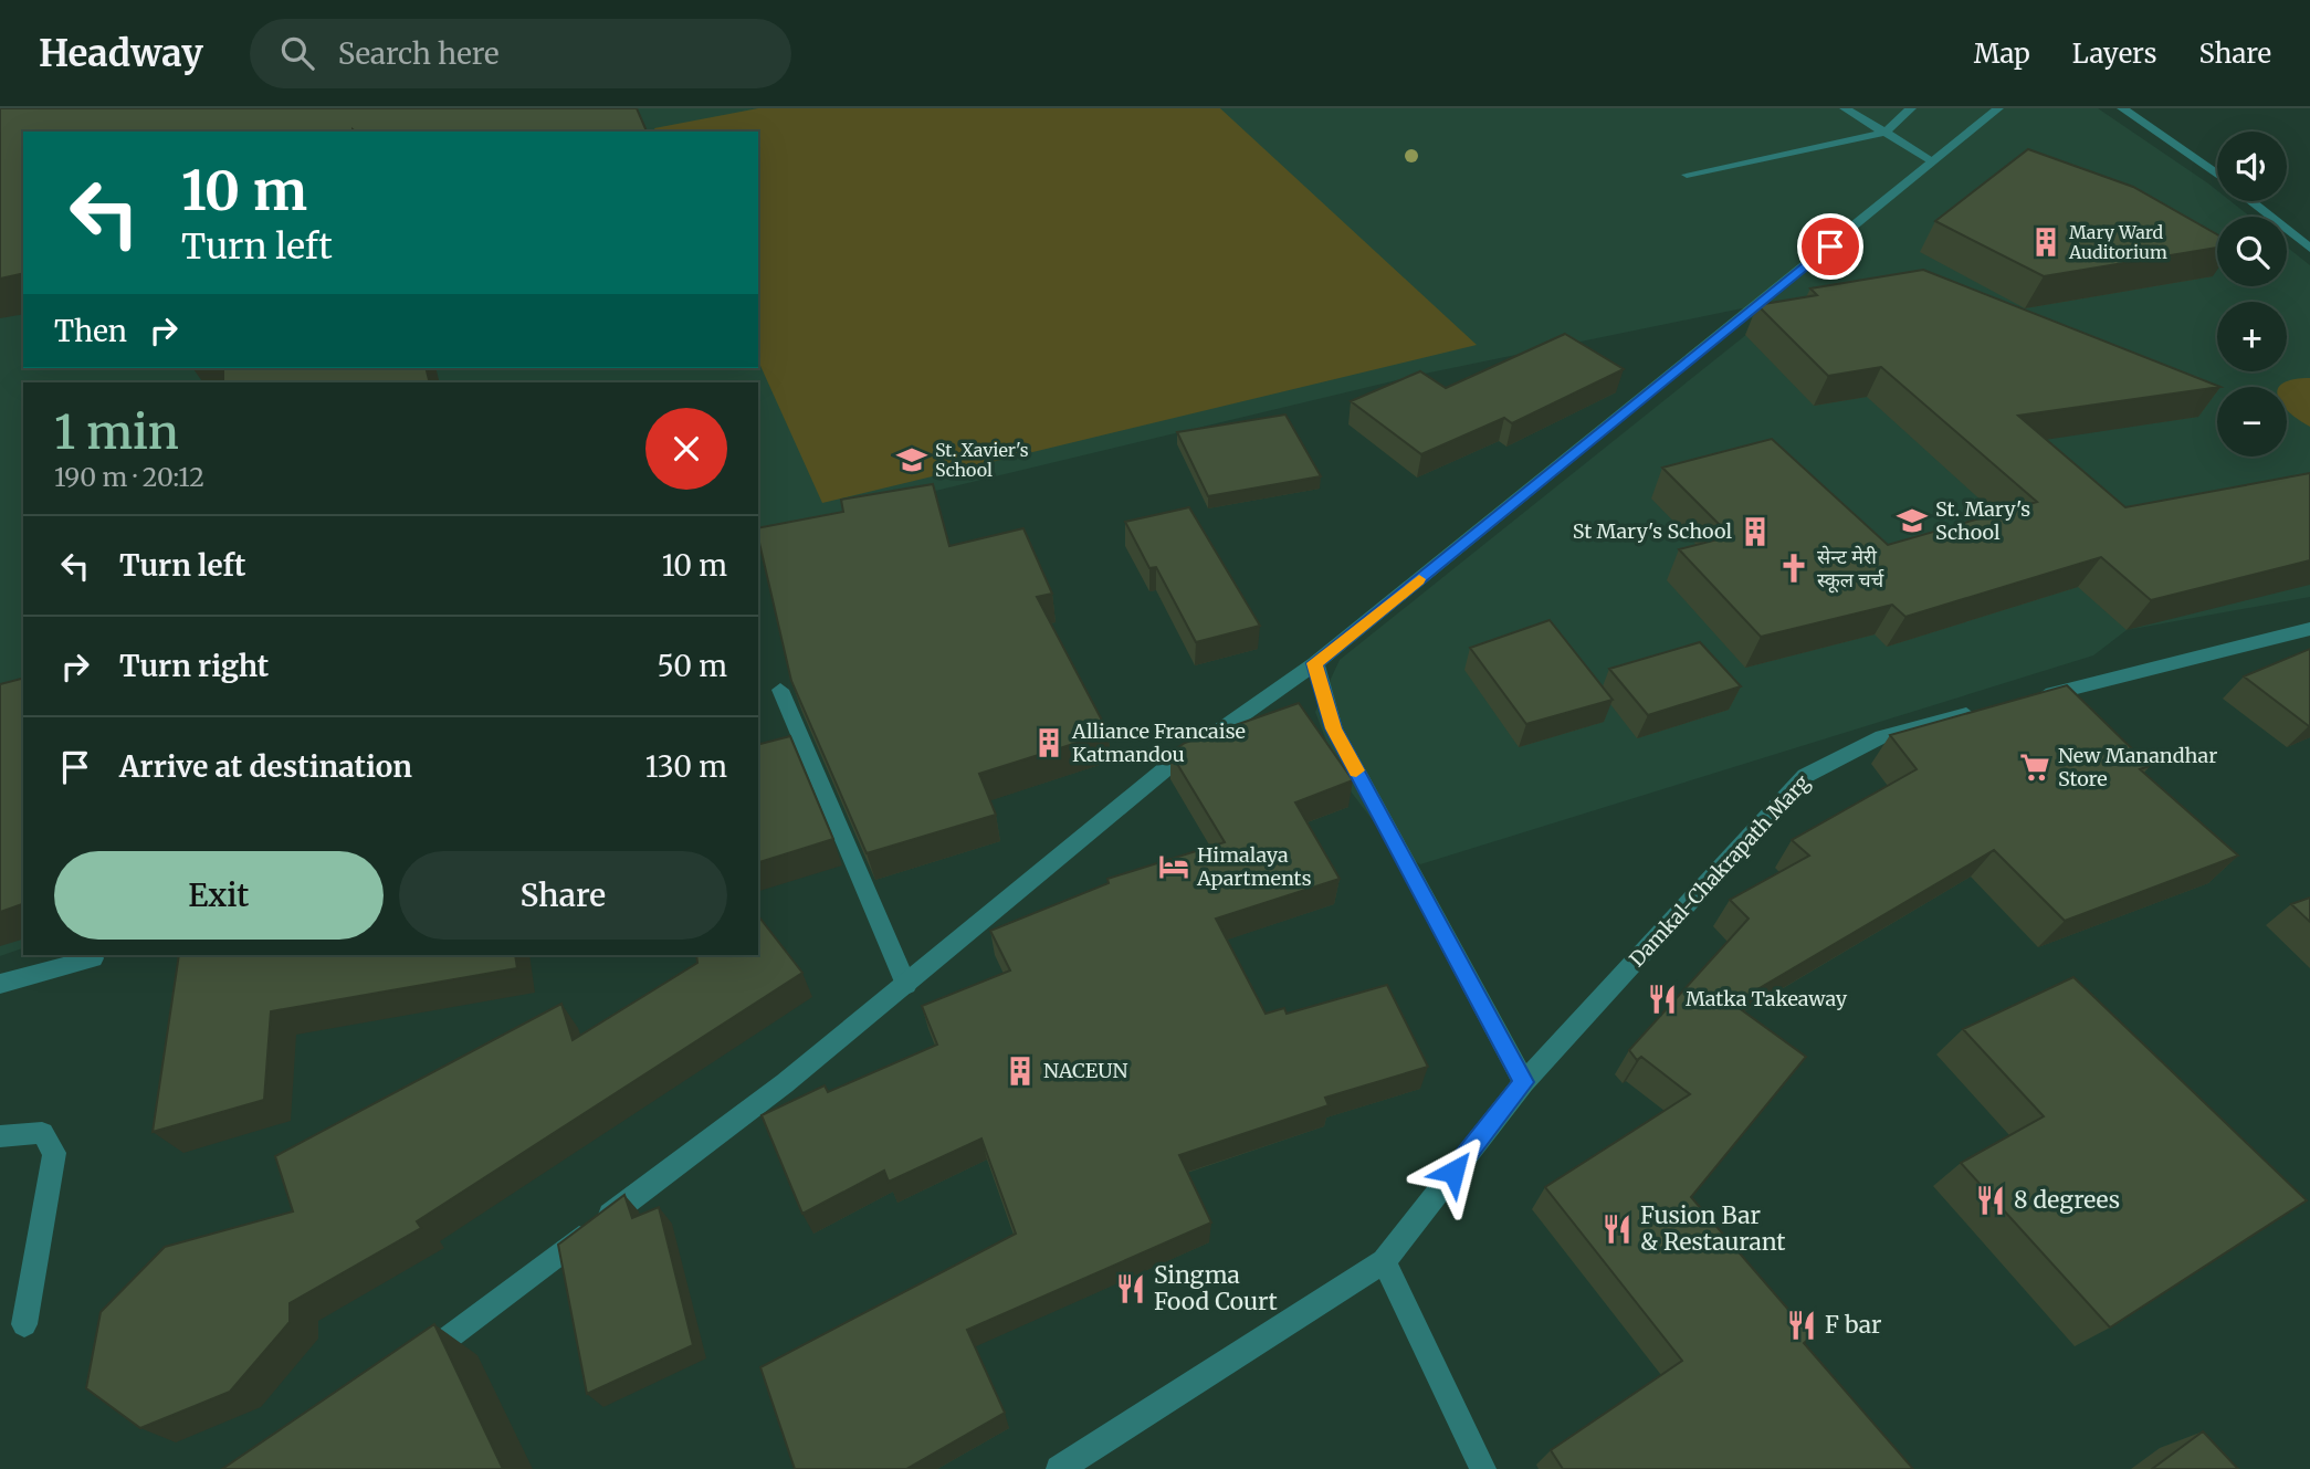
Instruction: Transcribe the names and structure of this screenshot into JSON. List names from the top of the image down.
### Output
{
  "streets": {
    "street": ["Damkal-Chakrapath Marg"]
  },
  "places": {
    "building": [
      "Mary Ward Auditorium",
      "St Mary's School",
      "Alliance Francaise Katmandou",
      "NACEUN"
    ],
    "school or university": ["St. Xavier's School", "St. Mary's School"],
    "church": ["सेन्ट मेरी स्कूल चर्च"],
    "supermarket": ["New Manandhar Store"],
    "hotel": ["Himalaya Apartments"],
    "restaurant": [
      "Matka Takeaway",
      "8 degrees",
      "Fusion Bar & Restaurant",
      "Singma Food Court",
      "F bar"
    ]
  },
  "page": {
    "header": "Headway",
    "search": "Search here",
    "nav": ["Map", "Layers", "Share"],
    "map_buttons": ["+", "−"],
    "turn": ["10 m", "Turn left"],
    "then": "Then",
    "heading": ["1 min", "190 m · 20:12"],
    "list": [
      {
        "name": "Turn left",
        "value": "10 m"
      },
      {
        "name": "Turn right",
        "value": "50 m"
      },
      {
        "name": "Arrive at destination",
        "value": "130 m"
      }
    ],
    "buttons": ["Exit", "Share"]
  }
}
